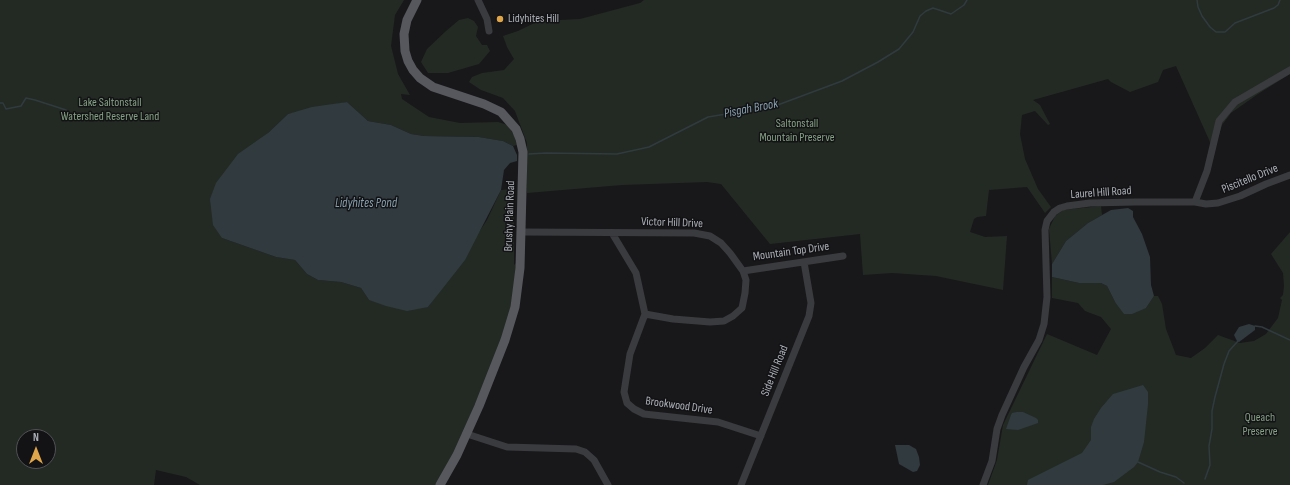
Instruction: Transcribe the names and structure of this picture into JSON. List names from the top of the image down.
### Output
{
  "streets": {
    "main road": ["Brushy Plain Road"],
    "street": [
      "Piscitello Drive",
      "Laurel Hill Road",
      "Victor Hill Drive",
      "Mountain Top Drive",
      "Side Hill Road",
      "Brookwood Drive"
    ]
  },
  "crossings": [
    ["Piscitello Drive", "Laurel Hill Road"],
    ["Victor Hill Drive", "Mountain Top Drive"],
    ["Mountain Top Drive", "Side Hill Road"],
    ["Side Hill Road", "Brookwood Drive"]
  ],
  "water": ["Pisgah Brook", "Lidyhites Pond"],
  "parks": ["Lake Saltonstall Watershed Reserve Land", "Saltonstall Mountain Preserve", "Queach Preserve"],
  "places": ["Lidyhites Hill"],
  "north": "top"
}
